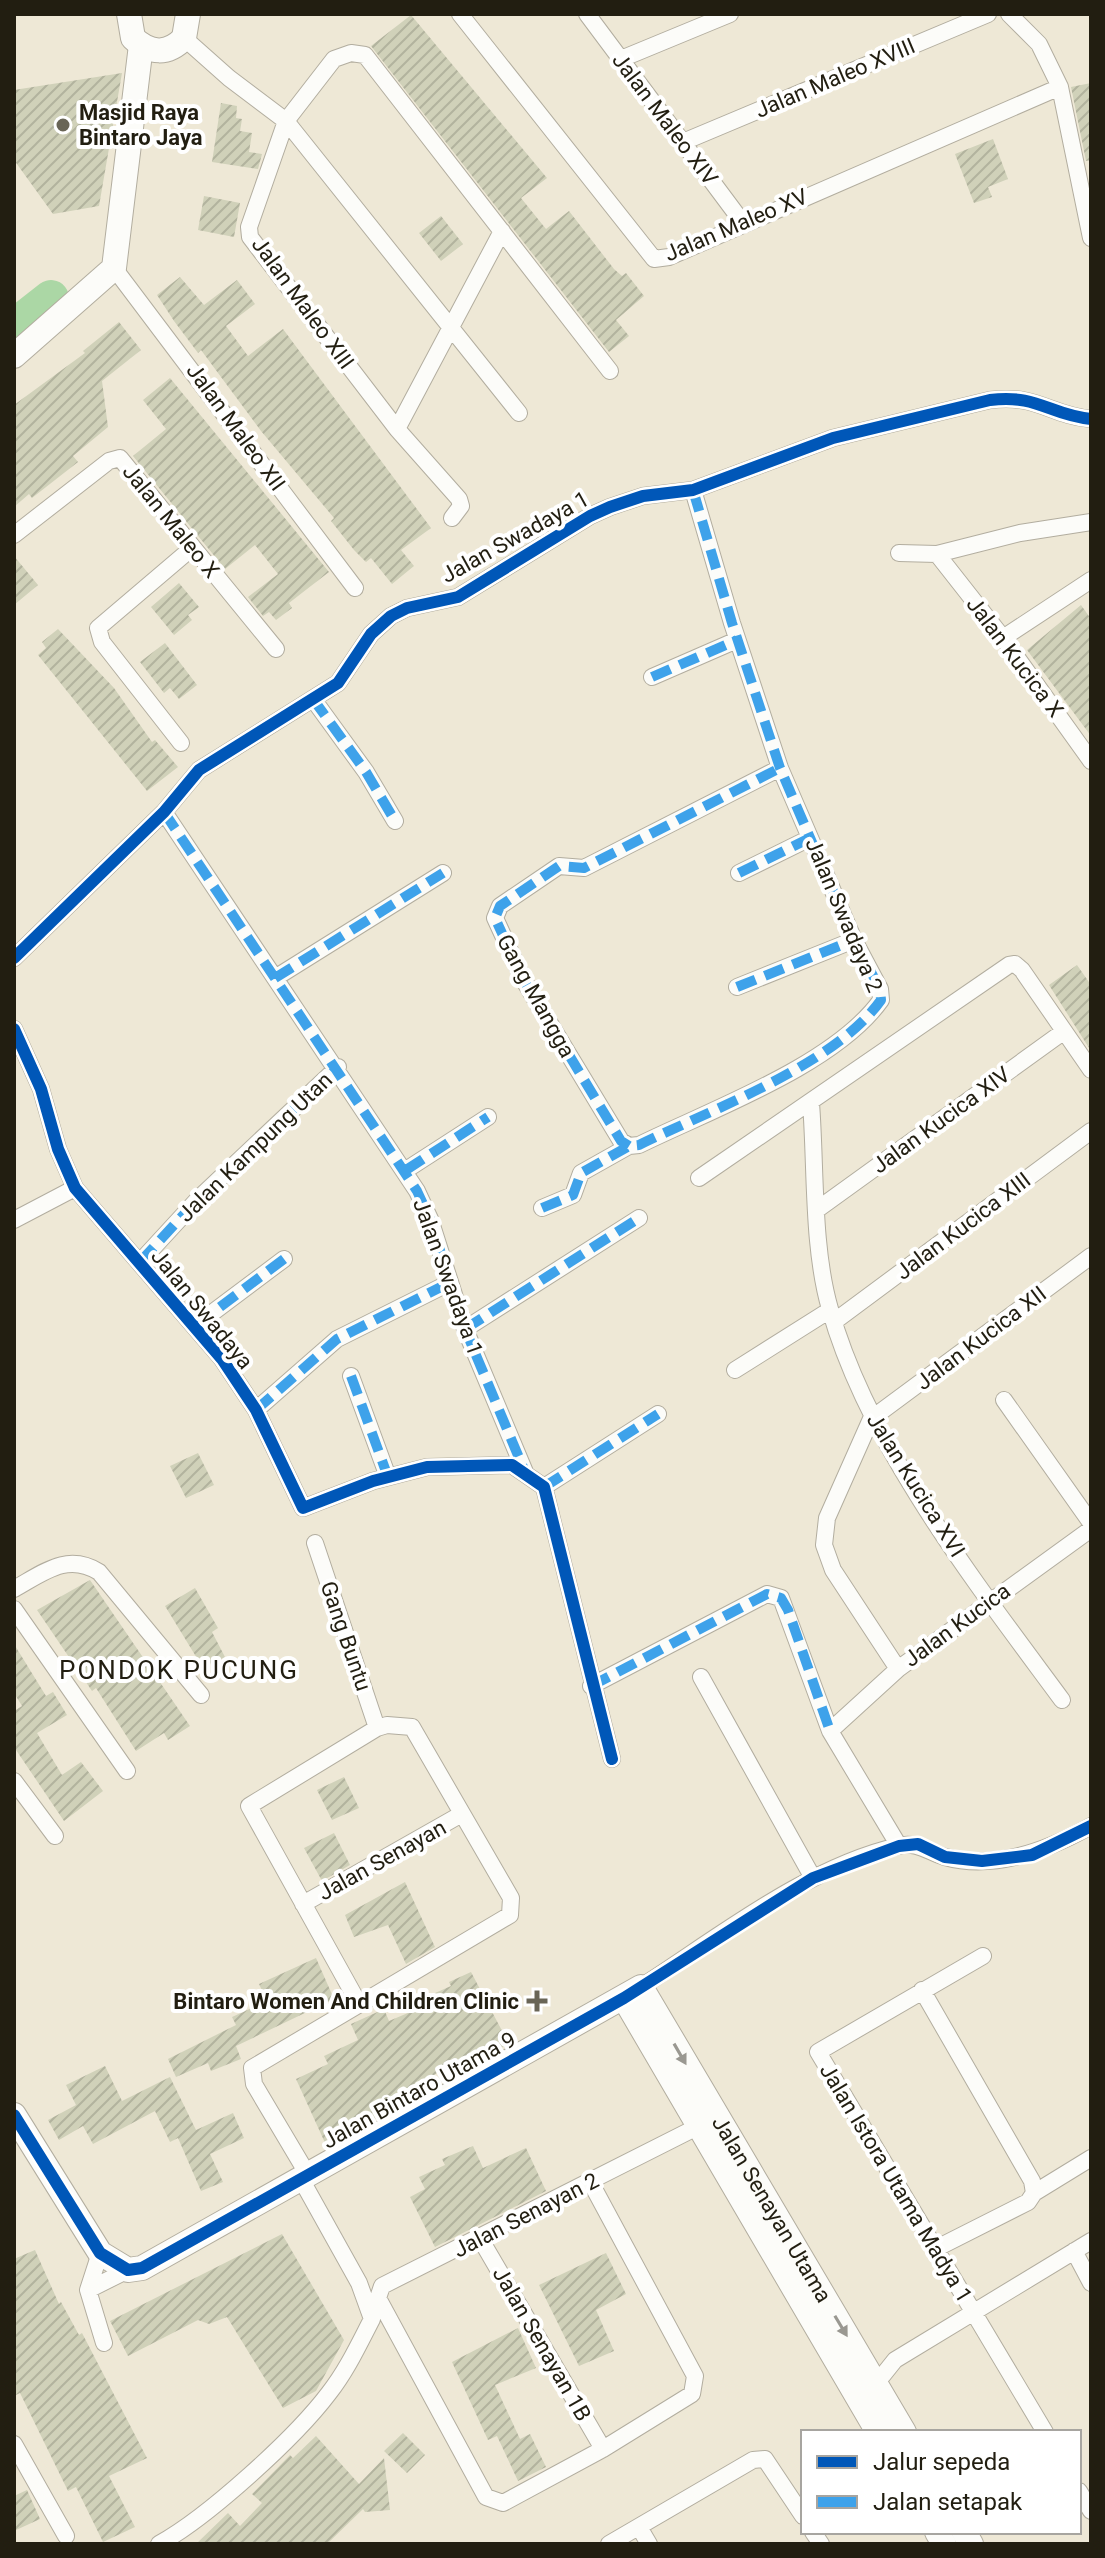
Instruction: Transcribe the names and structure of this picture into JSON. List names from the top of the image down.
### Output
{
  "streets": {
    "street": [
      "Jalan Maleo XVIII",
      "Jalan Maleo XIV",
      "Jalan Maleo XV",
      "Jalan Maleo XIII",
      "Jalan Maleo XII",
      "Jalan Maleo X",
      "Jalan Swadaya 1",
      "Jalan Kucica X",
      "Jalan Swadaya 2",
      "Gang Mangga",
      "Jalan Kucica XIV",
      "Jalan Kampung Utan",
      "Jalan Kucica XIII",
      "Jalan Swadaya",
      "Jalan Kucica XII",
      "Jalan Kucica XVI",
      "Jalan Kucica",
      "Gang Buntu",
      "Jalan Senayan",
      "Jalan Bintaro Utama 9",
      "Jalan Istora Utama Madya 1",
      "Jalan Senayan Utama",
      "Jalan Senayan 2",
      "Jalan Senayan 1B"
    ]
  },
  "crossings": [
    ["Jalan Maleo XVIII", "Jalan Maleo XIV"],
    ["Jalan Maleo XIV", "Jalan Maleo XV"],
    ["Jalan Swadaya 1", "Jalan Swadaya 2"],
    ["Jalan Swadaya 1", "Jalan Kampung Utan"],
    ["Jalan Swadaya 1", "Jalan Swadaya"],
    ["Jalan Swadaya 2", "Gang Mangga"],
    ["Jalan Kucica XIV", "Jalan Kucica XVI"],
    ["Jalan Kampung Utan", "Jalan Swadaya"],
    ["Jalan Kucica XIII", "Jalan Kucica XVI"],
    ["Jalan Kucica XII", "Jalan Kucica XVI"],
    ["Jalan Kucica XVI", "Jalan Kucica"],
    ["Gang Buntu", "Jalan Senayan"],
    ["Jalan Senayan", "Jalan Bintaro Utama 9"],
    ["Jalan Bintaro Utama 9", "Jalan Senayan Utama"],
    ["Jalan Senayan Utama", "Jalan Senayan 2"],
    ["Jalan Senayan 2", "Jalan Senayan 1B"]
  ],
  "districts": ["PONDOK PUCUNG"],
  "places": {
    "other": ["Masjid Raya Bintaro Jaya"],
    "health": ["Bintaro Women And Children Clinic"]
  },
  "legend": ["Jalur sepeda", "Jalan setapak"]
}
